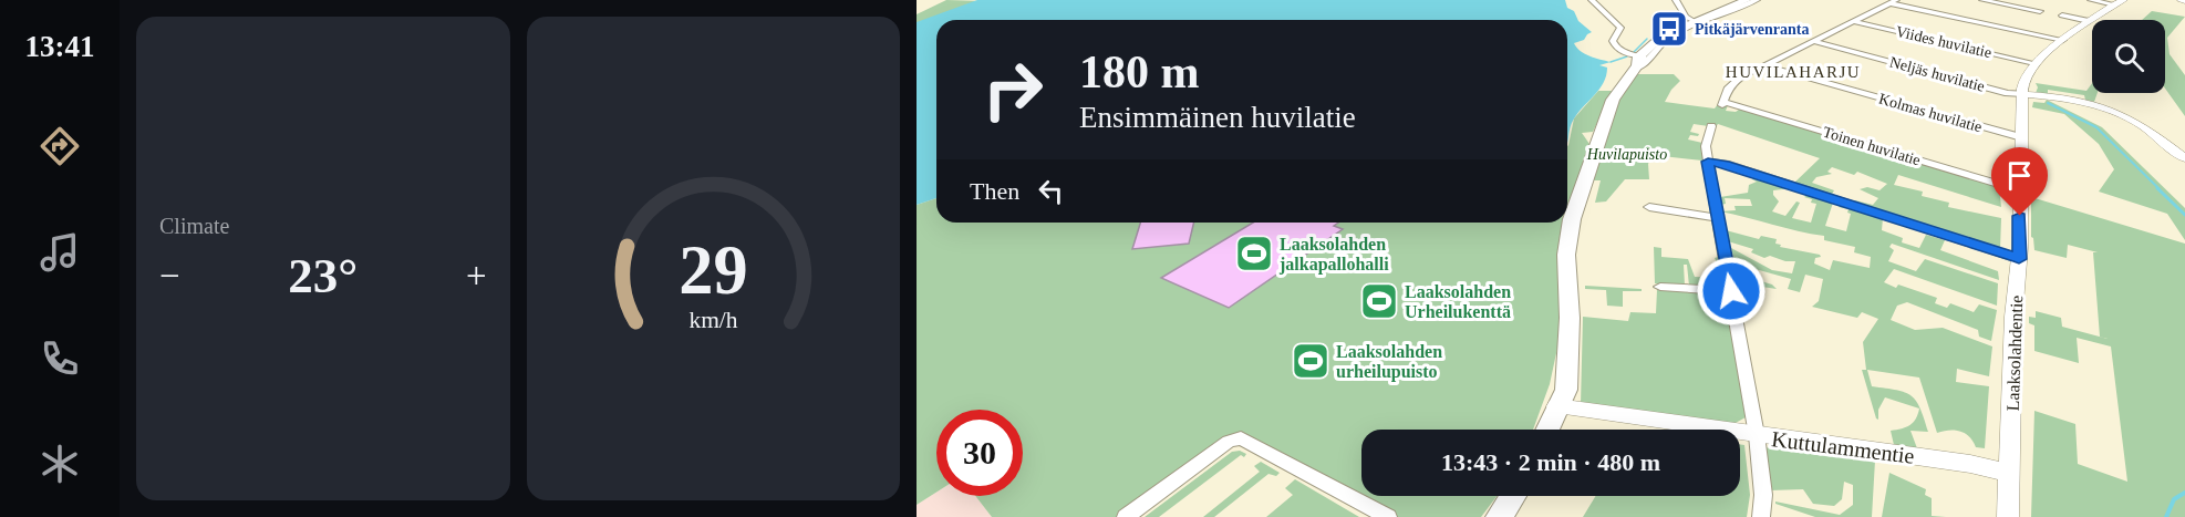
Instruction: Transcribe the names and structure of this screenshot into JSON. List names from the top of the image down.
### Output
{
  "streets": {
    "street": [
      "Viides huvilatie",
      "Neljäs huvilatie",
      "Kolmas huvilatie",
      "Toinen huvilatie",
      "Laaksolahdentie",
      "Kuttulammentie"
    ]
  },
  "crossings": [
    ["Viides huvilatie", "Laaksolahdentie"],
    ["Neljäs huvilatie", "Laaksolahdentie"],
    ["Kolmas huvilatie", "Toinen huvilatie"],
    ["Kolmas huvilatie", "Laaksolahdentie"],
    ["Toinen huvilatie", "Laaksolahdentie"],
    ["Laaksolahdentie", "Kuttulammentie"]
  ],
  "districts": ["HUVILAHARJU"],
  "parks": ["Huvilapuisto"],
  "places": {
    "bus stop": ["Pitkäjärvenranta"],
    "sports": ["Laaksolahden jalkapallohalli", "Laaksolahden Urheilukenttä", "Laaksolahden urheilupuisto"]
  },
  "page": {
    "tabs": "13:41",
    "tile": "Climate",
    "turn": ["180 m", "Ensimmäinen huvilatie"],
    "then": "Then",
    "heat": ["−", "23°", "+"],
    "limit": "30",
    "trip": "13:43 · 2 min · 480 m",
    "gauge": ["29", "km/h"]
  }
}
